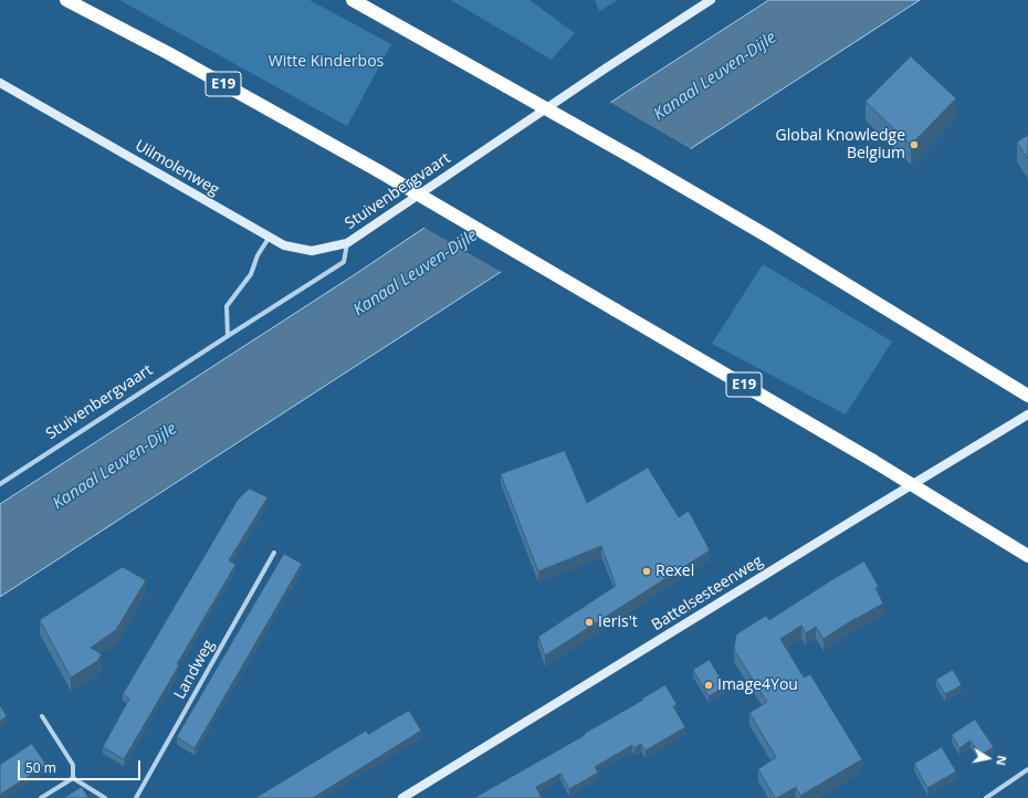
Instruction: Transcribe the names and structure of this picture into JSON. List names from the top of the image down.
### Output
{
  "streets": {
    "highway": ["E19"],
    "main road": ["Uilmolenweg", "Stuivenbergvaart", "Battelsesteenweg"],
    "street": ["Landweg"]
  },
  "crossings": [
    ["Uilmolenweg", "Stuivenbergvaart"]
  ],
  "water": ["Kanaal Leuven-Dijle"],
  "parks": ["Witte Kinderbos"],
  "places": [
    "Global Knowledge Belgium",
    "Rexel",
    "Ieris't",
    "Image4You"
  ],
  "scale_bar": "50 m",
  "north": "right"
}
